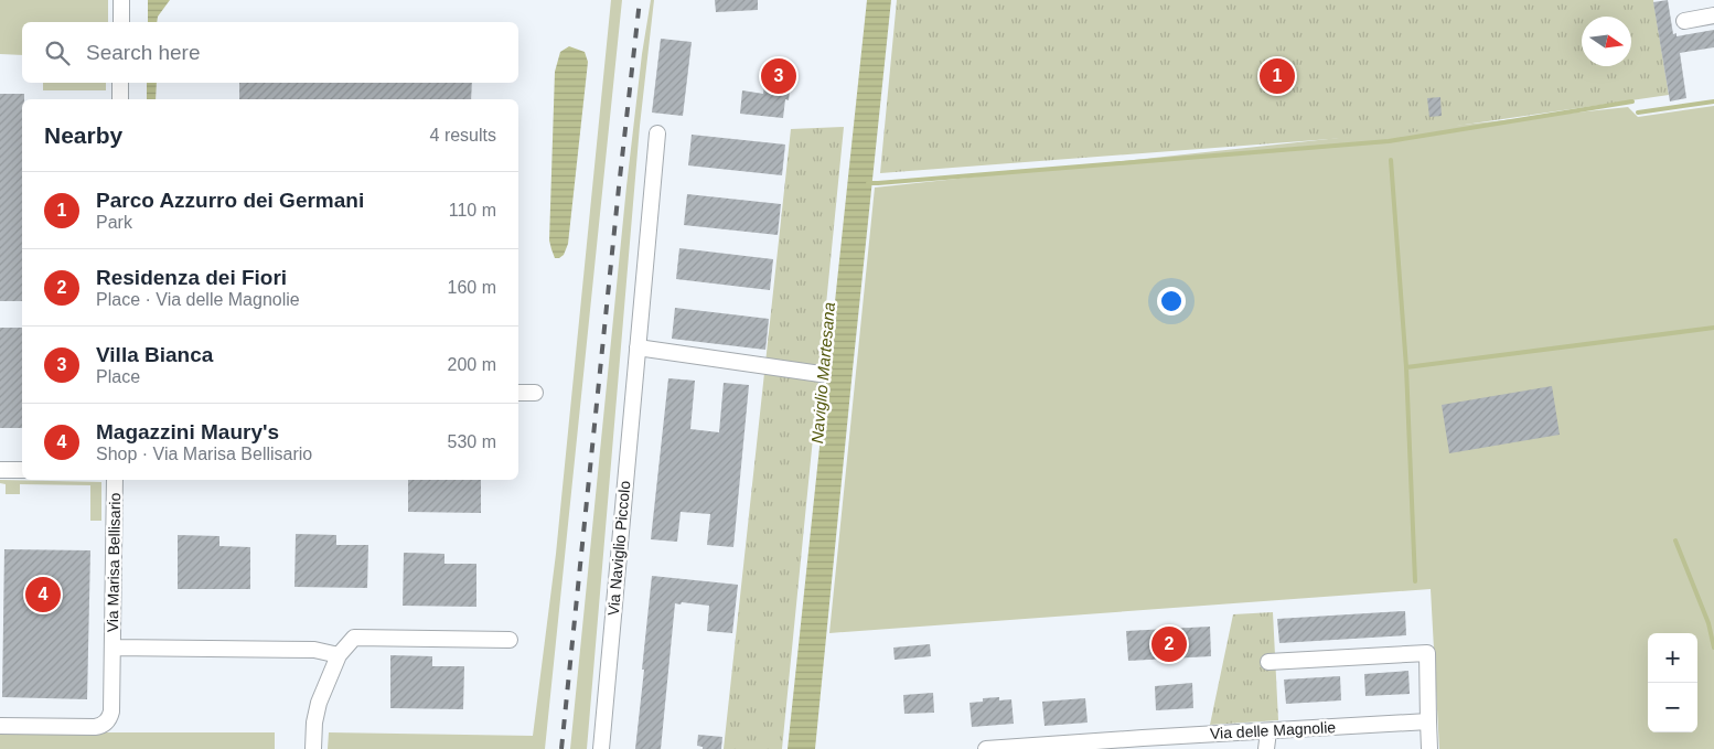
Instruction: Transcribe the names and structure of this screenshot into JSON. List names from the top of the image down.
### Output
{
  "streets": {
    "street": ["Via Naviglio Piccolo", "Via Marisa Bellisario", "Via delle Magnolie"]
  },
  "water": ["Naviglio Martesana"],
  "north": "right",
  "page": {
    "search": "Search here",
    "pins": [
      "1",
      "3",
      "4",
      "2"
    ],
    "heading": ["Nearby", "4 results"],
    "list": [
      {
        "mark": "1",
        "name": "Parco Azzurro dei Germani",
        "note": "Park",
        "value": "110 m"
      },
      {
        "mark": "2",
        "name": "Residenza dei Fiori",
        "note": "Place · Via delle Magnolie",
        "value": "160 m"
      },
      {
        "mark": "3",
        "name": "Villa Bianca",
        "note": "Place",
        "value": "200 m"
      },
      {
        "mark": "4",
        "name": "Magazzini Maury's",
        "note": "Shop · Via Marisa Bellisario",
        "value": "530 m"
      }
    ],
    "map_buttons": ["+", "−"]
  }
}
